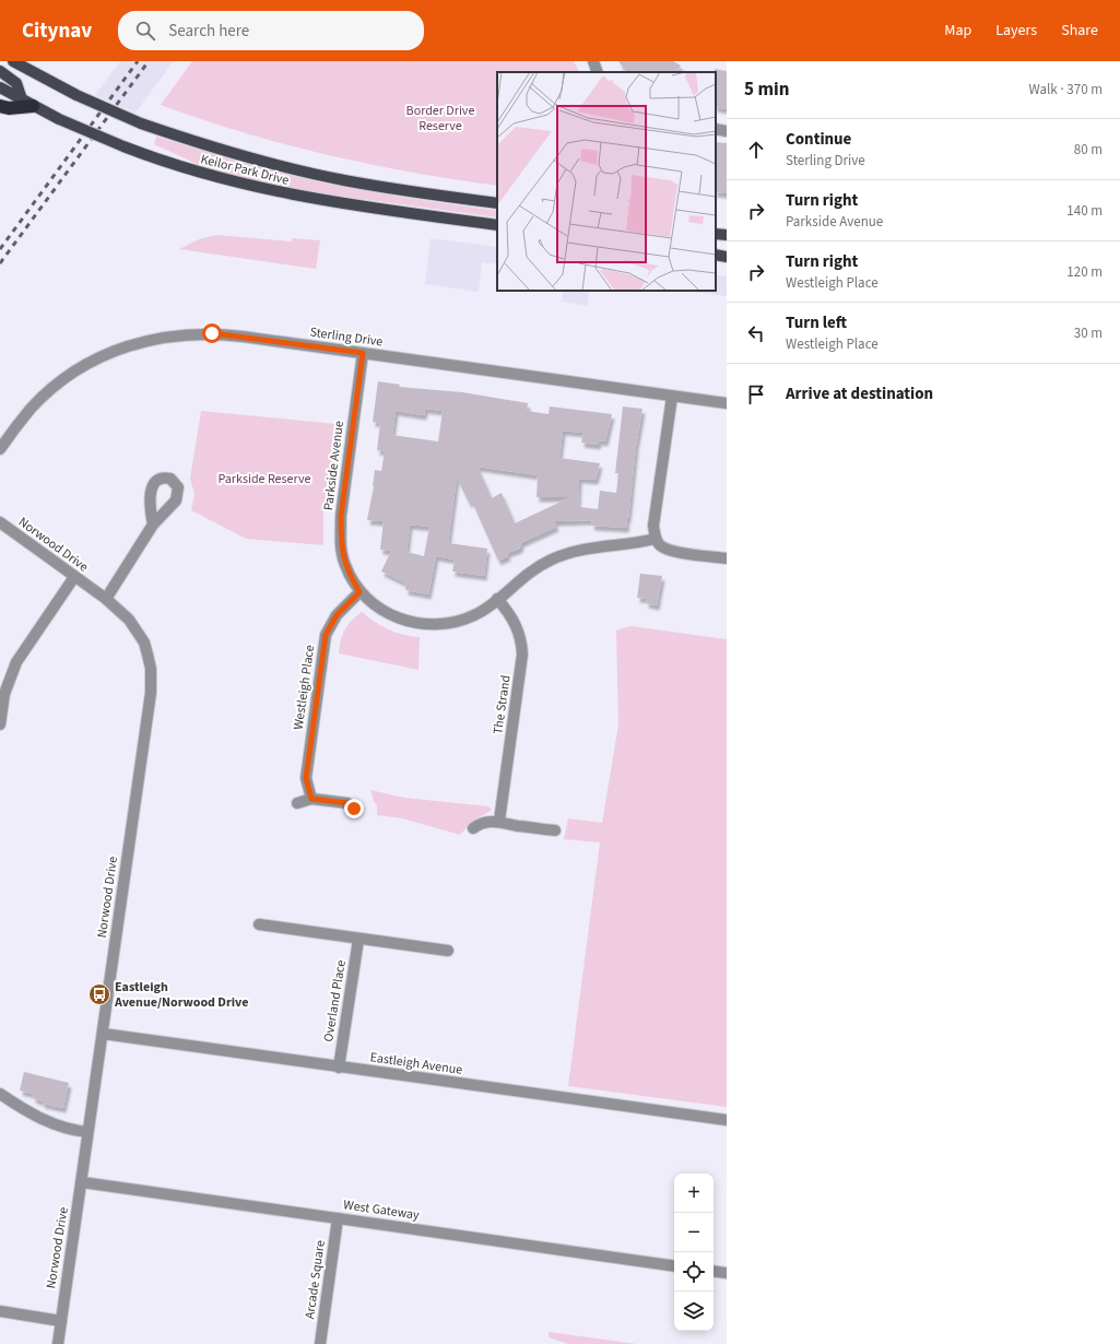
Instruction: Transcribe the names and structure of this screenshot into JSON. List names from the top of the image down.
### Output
{
  "streets": {
    "main road": ["Keilor Park Drive"],
    "street": [
      "Sterling Drive",
      "Parkside Avenue",
      "Norwood Drive",
      "Westleigh Place",
      "The Strand",
      "Overland Place",
      "Eastleigh Avenue",
      "West Gateway",
      "Arcade Square"
    ]
  },
  "crossings": [
    ["Sterling Drive", "Parkside Avenue"],
    ["Parkside Avenue", "Westleigh Place"],
    ["Parkside Avenue", "The Strand"],
    ["Norwood Drive", "Eastleigh Avenue"],
    ["Norwood Drive", "West Gateway"],
    ["Overland Place", "Eastleigh Avenue"],
    ["West Gateway", "Arcade Square"]
  ],
  "parks": ["Border Drive Reserve", "Parkside Reserve"],
  "places": {
    "bus stop": ["Eastleigh Avenue/Norwood Drive"]
  },
  "page": {
    "header": "Citynav",
    "search": "Search here",
    "nav": ["Map", "Layers", "Share"],
    "heading": ["5 min", "Walk · 370 m"],
    "list": [
      ["Continue", "Sterling Drive", "80 m"],
      ["Turn right", "Parkside Avenue", "140 m"],
      ["Turn right", "Westleigh Place", "120 m"],
      ["Turn left", "Westleigh Place", "30 m"],
      "Arrive at destination"
    ],
    "map_buttons": ["+", "−"]
  }
}
